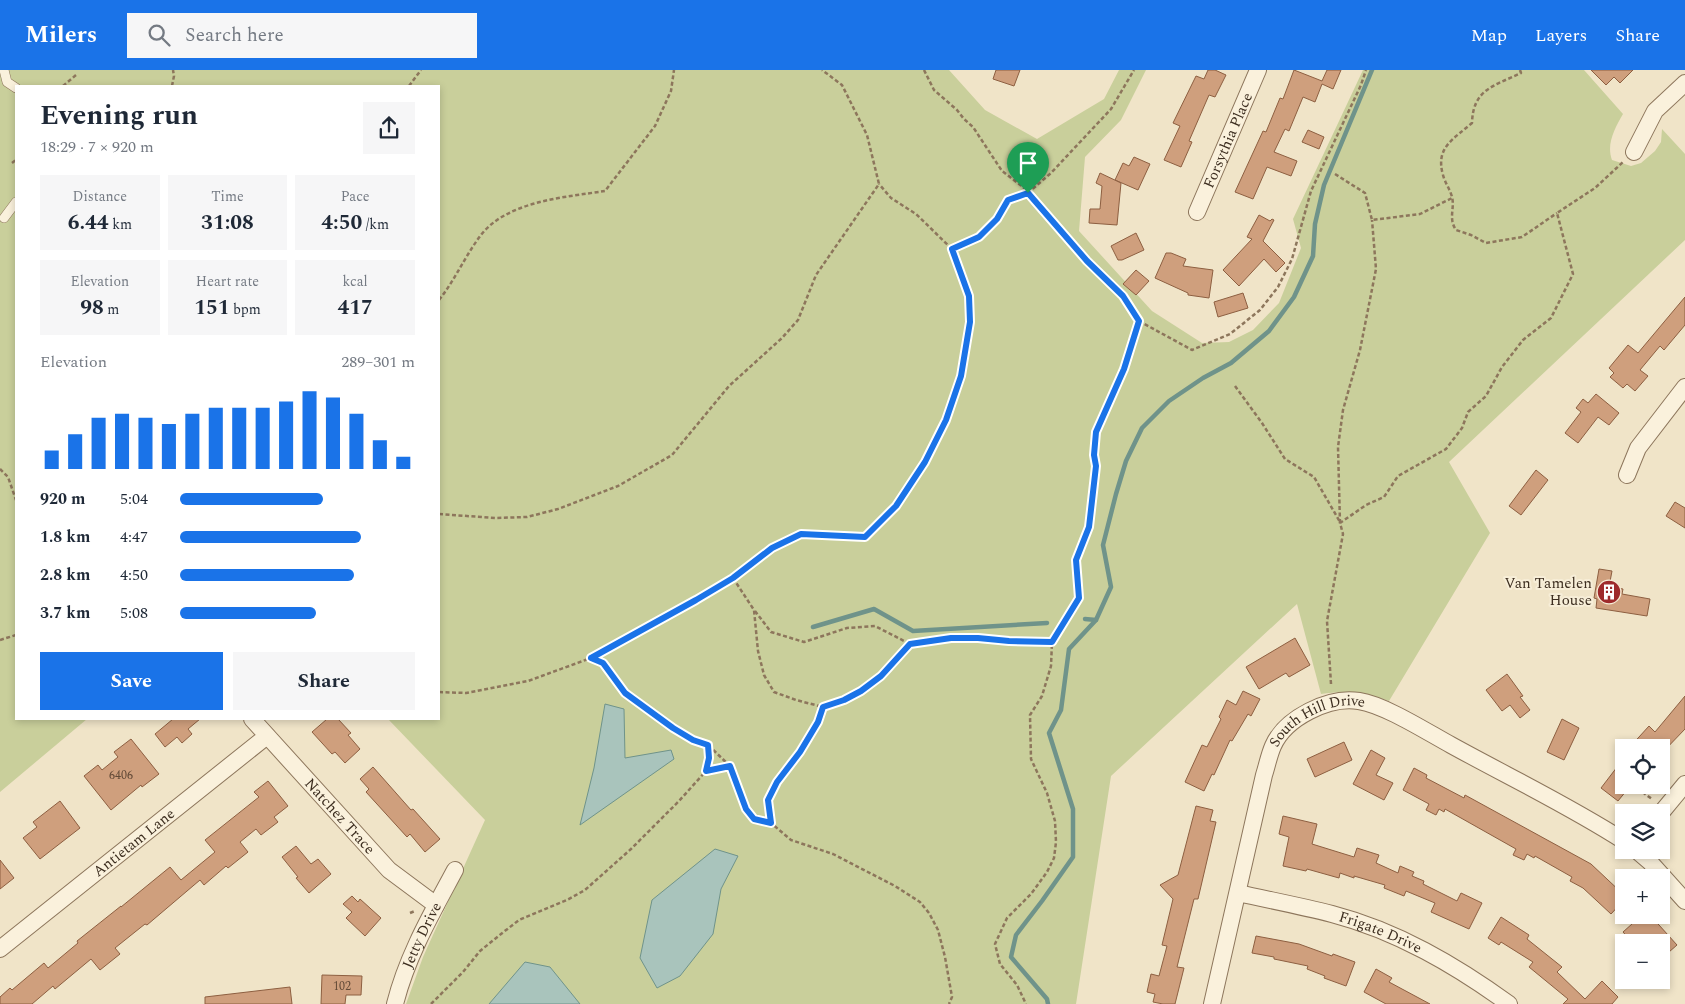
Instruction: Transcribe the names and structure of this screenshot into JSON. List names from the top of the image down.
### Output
{
  "streets": {
    "street": [
      "Forsythia Place",
      "South Hill Drive",
      "Natchez Trace",
      "Antietam Lane",
      "Frigate Drive",
      "Jetty Drive"
    ]
  },
  "crossings": [
    ["South Hill Drive", "Frigate Drive"],
    ["Natchez Trace", "Antietam Lane"],
    ["Natchez Trace", "Jetty Drive"]
  ],
  "places": {
    "building": ["Van Tamelen House"]
  },
  "house_numbers": ["6406", "102"],
  "page": {
    "header": "Milers",
    "search": "Search here",
    "nav": ["Map", "Layers", "Share"],
    "heading": ["Evening run", "18:29 · 7 × 920 m"],
    "stats": [
      ["Distance", "6.44 km"],
      ["Time", "31:08"],
      ["Pace", "4:50 /km"],
      ["Elevation", "98 m"],
      ["Heart rate", "151 bpm"],
      ["kcal", "417"]
    ],
    "chart": ["Elevation", "289–301 m"],
    "list": [
      {
        "name": "920 m",
        "note": "5:04"
      },
      {
        "name": "1.8 km",
        "note": "4:47"
      },
      {
        "name": "2.8 km",
        "note": "4:50"
      },
      {
        "name": "3.7 km",
        "note": "5:08"
      }
    ],
    "buttons": ["Save", "Share"],
    "map_buttons": ["+", "−"]
  }
}
